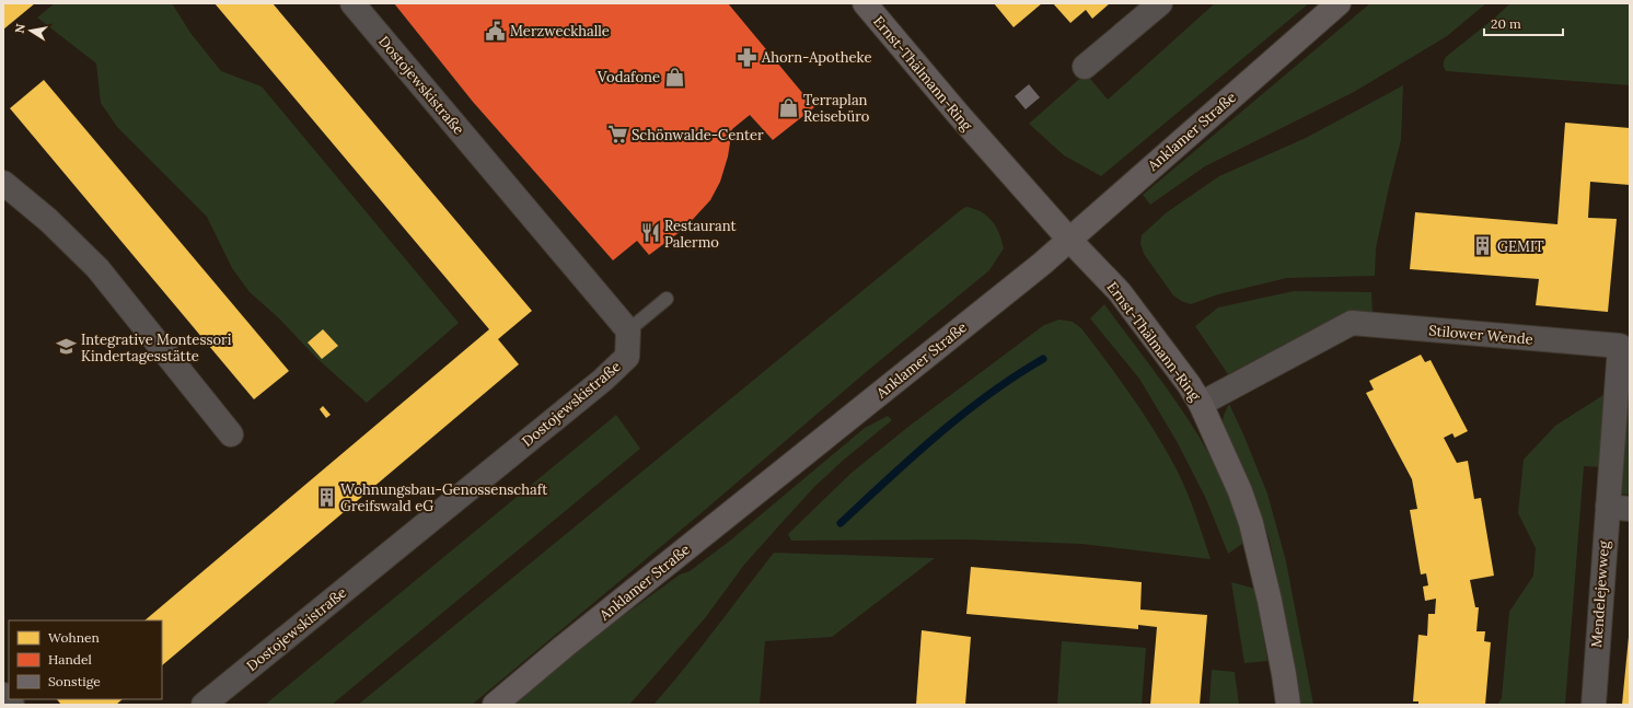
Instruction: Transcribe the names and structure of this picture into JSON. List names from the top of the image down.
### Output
{
  "streets": {
    "main road": ["Ernst-Thälmann-Ring", "Anklamer Straße"],
    "street": ["Dostojewskistraße", "Stilower Wende", "Mendelejewweg"]
  },
  "crossings": [
    ["Ernst-Thälmann-Ring", "Anklamer Straße"],
    ["Ernst-Thälmann-Ring", "Stilower Wende"],
    ["Stilower Wende", "Mendelejewweg"]
  ],
  "places": {
    "public building": ["Merzweckhalle"],
    "pharmacy": ["Ahorn-Apotheke"],
    "shop": ["Vodafone", "Terraplan Reisebüro"],
    "supermarket": ["Schönwalde-Center"],
    "restaurant": ["Restaurant Palermo"],
    "building": ["GEMIT", "Wohnungsbau-Genossenschaft Greifswald eG"],
    "school or university": ["Integrative Montessori Kindertagesstätte"]
  },
  "legend": ["Wohnen", "Handel", "Sonstige"],
  "scale_bar": "20 m",
  "north": "left"
}
